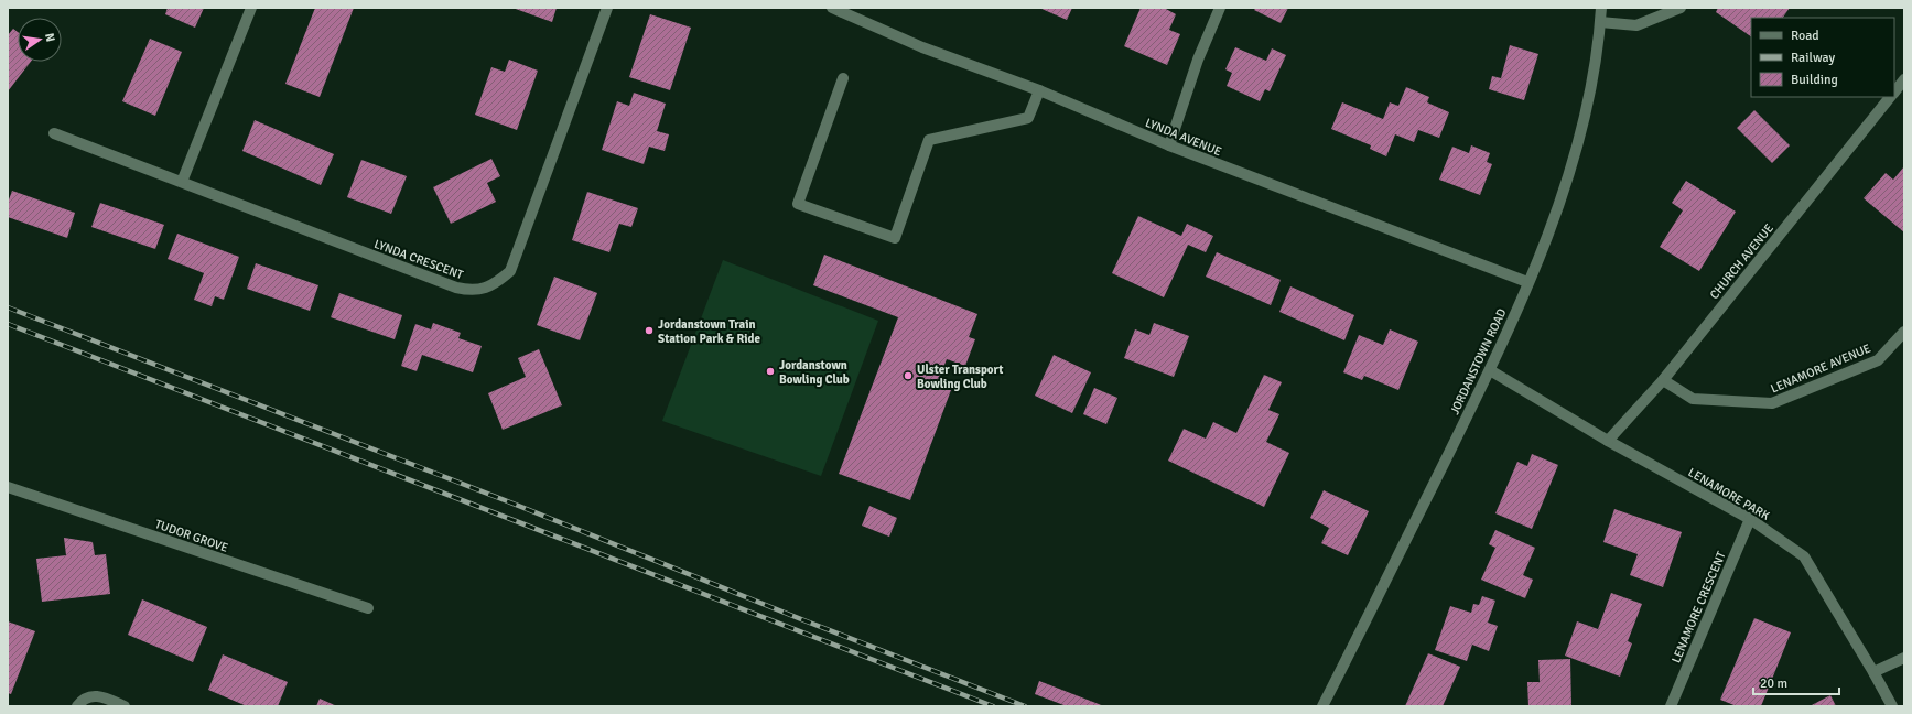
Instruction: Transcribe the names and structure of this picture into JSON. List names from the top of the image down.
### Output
{
  "streets": {
    "street": [
      "LYNDA AVENUE",
      "LYNDA CRESCENT",
      "CHURCH AVENUE",
      "JORDANSTOWN ROAD",
      "LENAMORE AVENUE",
      "LENAMORE PARK",
      "TUDOR GROVE",
      "LENAMORE CRESCENT"
    ]
  },
  "crossings": [
    ["LYNDA AVENUE", "JORDANSTOWN ROAD"],
    ["CHURCH AVENUE", "LENAMORE AVENUE"],
    ["CHURCH AVENUE", "LENAMORE PARK"],
    ["JORDANSTOWN ROAD", "LENAMORE PARK"],
    ["LENAMORE PARK", "LENAMORE CRESCENT"]
  ],
  "places": ["Jordanstown Train Station Park & Ride", "Jordanstown Bowling Club", "Ulster Transport Bowling Club"],
  "legend": ["Road", "Railway", "Building"],
  "scale_bar": "20 m",
  "north": "right"
}
